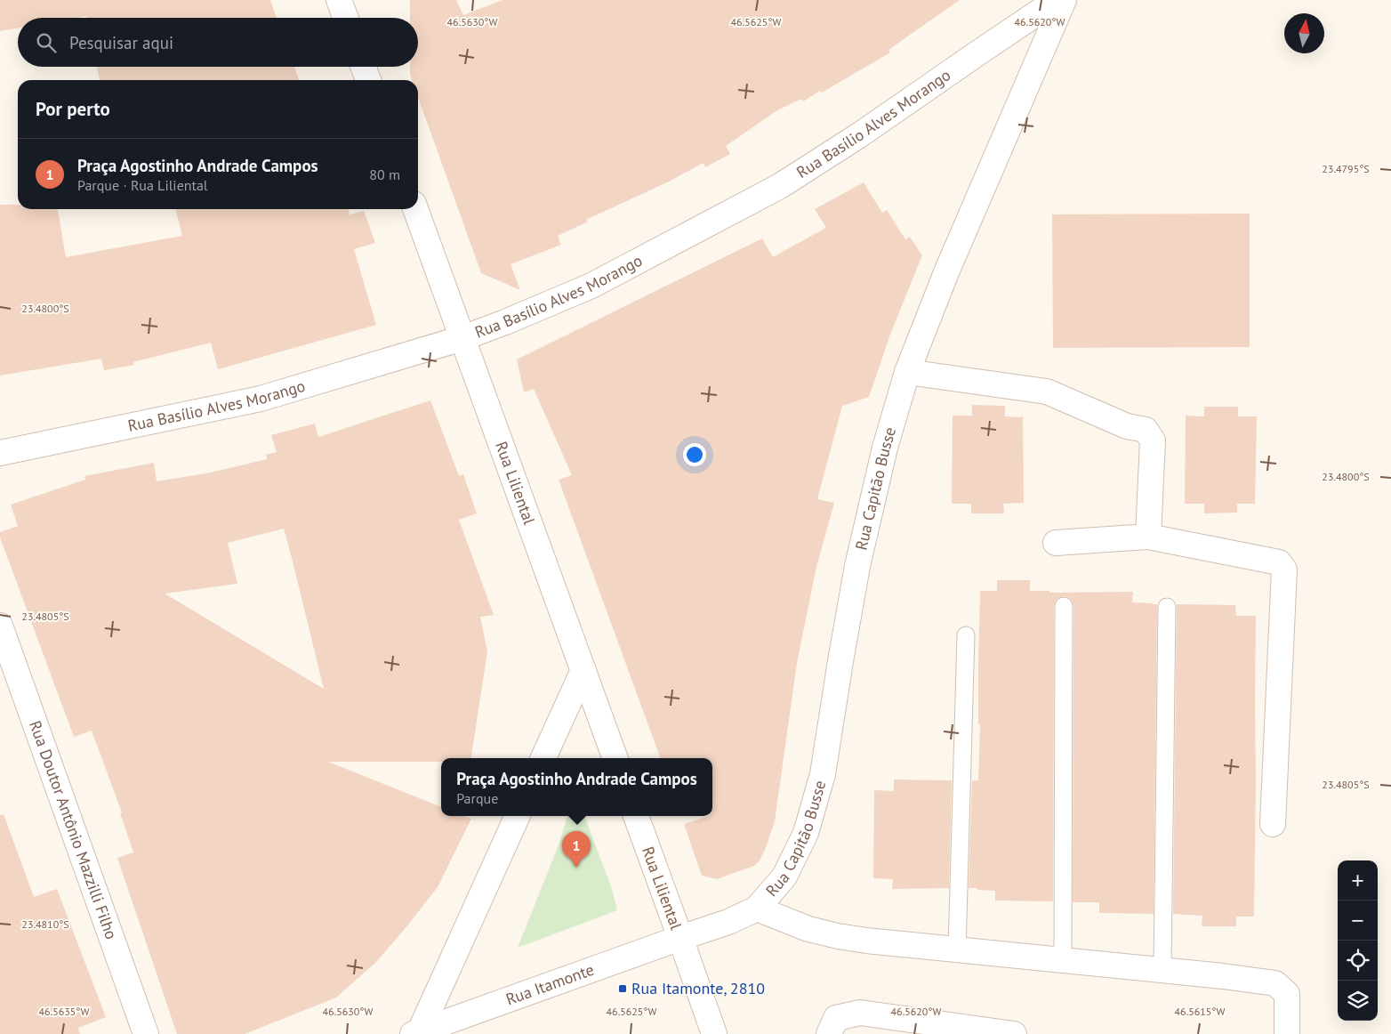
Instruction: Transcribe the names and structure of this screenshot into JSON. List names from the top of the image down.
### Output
{
  "streets": {
    "street": [
      "Rua Basílio Alves Morango",
      "Rua Liliental",
      "Rua Capitão Busse",
      "Rua Doutor Antônio Mazzilli Filho",
      "Rua Itamonte"
    ]
  },
  "crossings": [
    ["Rua Basílio Alves Morango", "Rua Liliental"],
    ["Rua Liliental", "Rua Capitão Busse"],
    ["Rua Liliental", "Rua Itamonte"],
    ["Rua Capitão Busse", "Rua Itamonte"]
  ],
  "places": {
    "transit": ["Rua Itamonte, 2810"]
  },
  "north": "top",
  "page": {
    "search": "Pesquisar aqui",
    "heading": "Por perto",
    "list": [
      {
        "mark": "1",
        "name": "Praça Agostinho Andrade Campos",
        "note": "Parque · Rua Liliental",
        "value": "80 m"
      }
    ],
    "popup": ["Praça Agostinho Andrade Campos", "Parque"],
    "pins": "1",
    "map_buttons": ["+", "−"]
  },
  "coordinates": [
    "46.5630°W",
    "46.5625°W",
    "46.5620°W",
    "23.4795°S",
    "23.4800°S",
    "23.4805°S",
    "23.4810°S",
    "46.5635°W",
    "46.5615°W"
  ]
}
